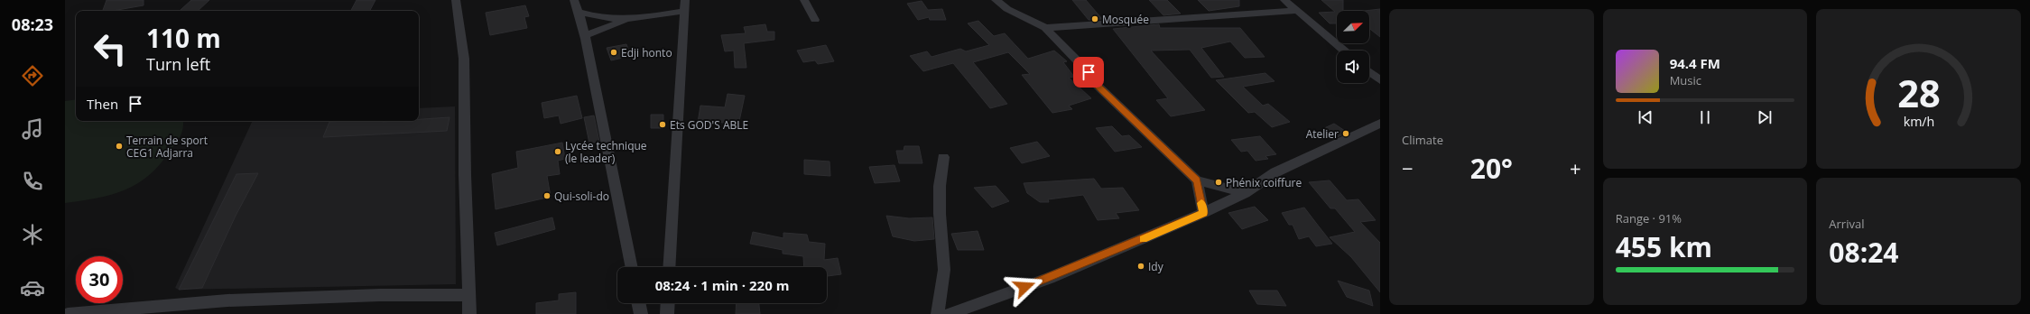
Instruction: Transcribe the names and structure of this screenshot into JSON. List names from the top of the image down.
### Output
{
  "places": [
    "Mosquée",
    "Edji honto",
    "Ets GOD'S ABLE",
    "Atelier",
    "Terrain de sport CEG1 Adjarra",
    "Lycée technique (le leader)",
    "Phénix coiffure",
    "Qui-soli-do",
    "Idy"
  ],
  "north": "top right",
  "page": {
    "tabs": "08:23",
    "tile": [
      "Climate",
      ["Range · 91%", "455 km"],
      ["Arrival", "08:24"]
    ],
    "turn": ["110 m", "Turn left"],
    "song": ["94.4 FM", "Music"],
    "then": "Then",
    "heat": ["−", "20°", "+"],
    "limit": "30",
    "trip": "08:24 · 1 min · 220 m",
    "gauge": ["28", "km/h"]
  }
}
